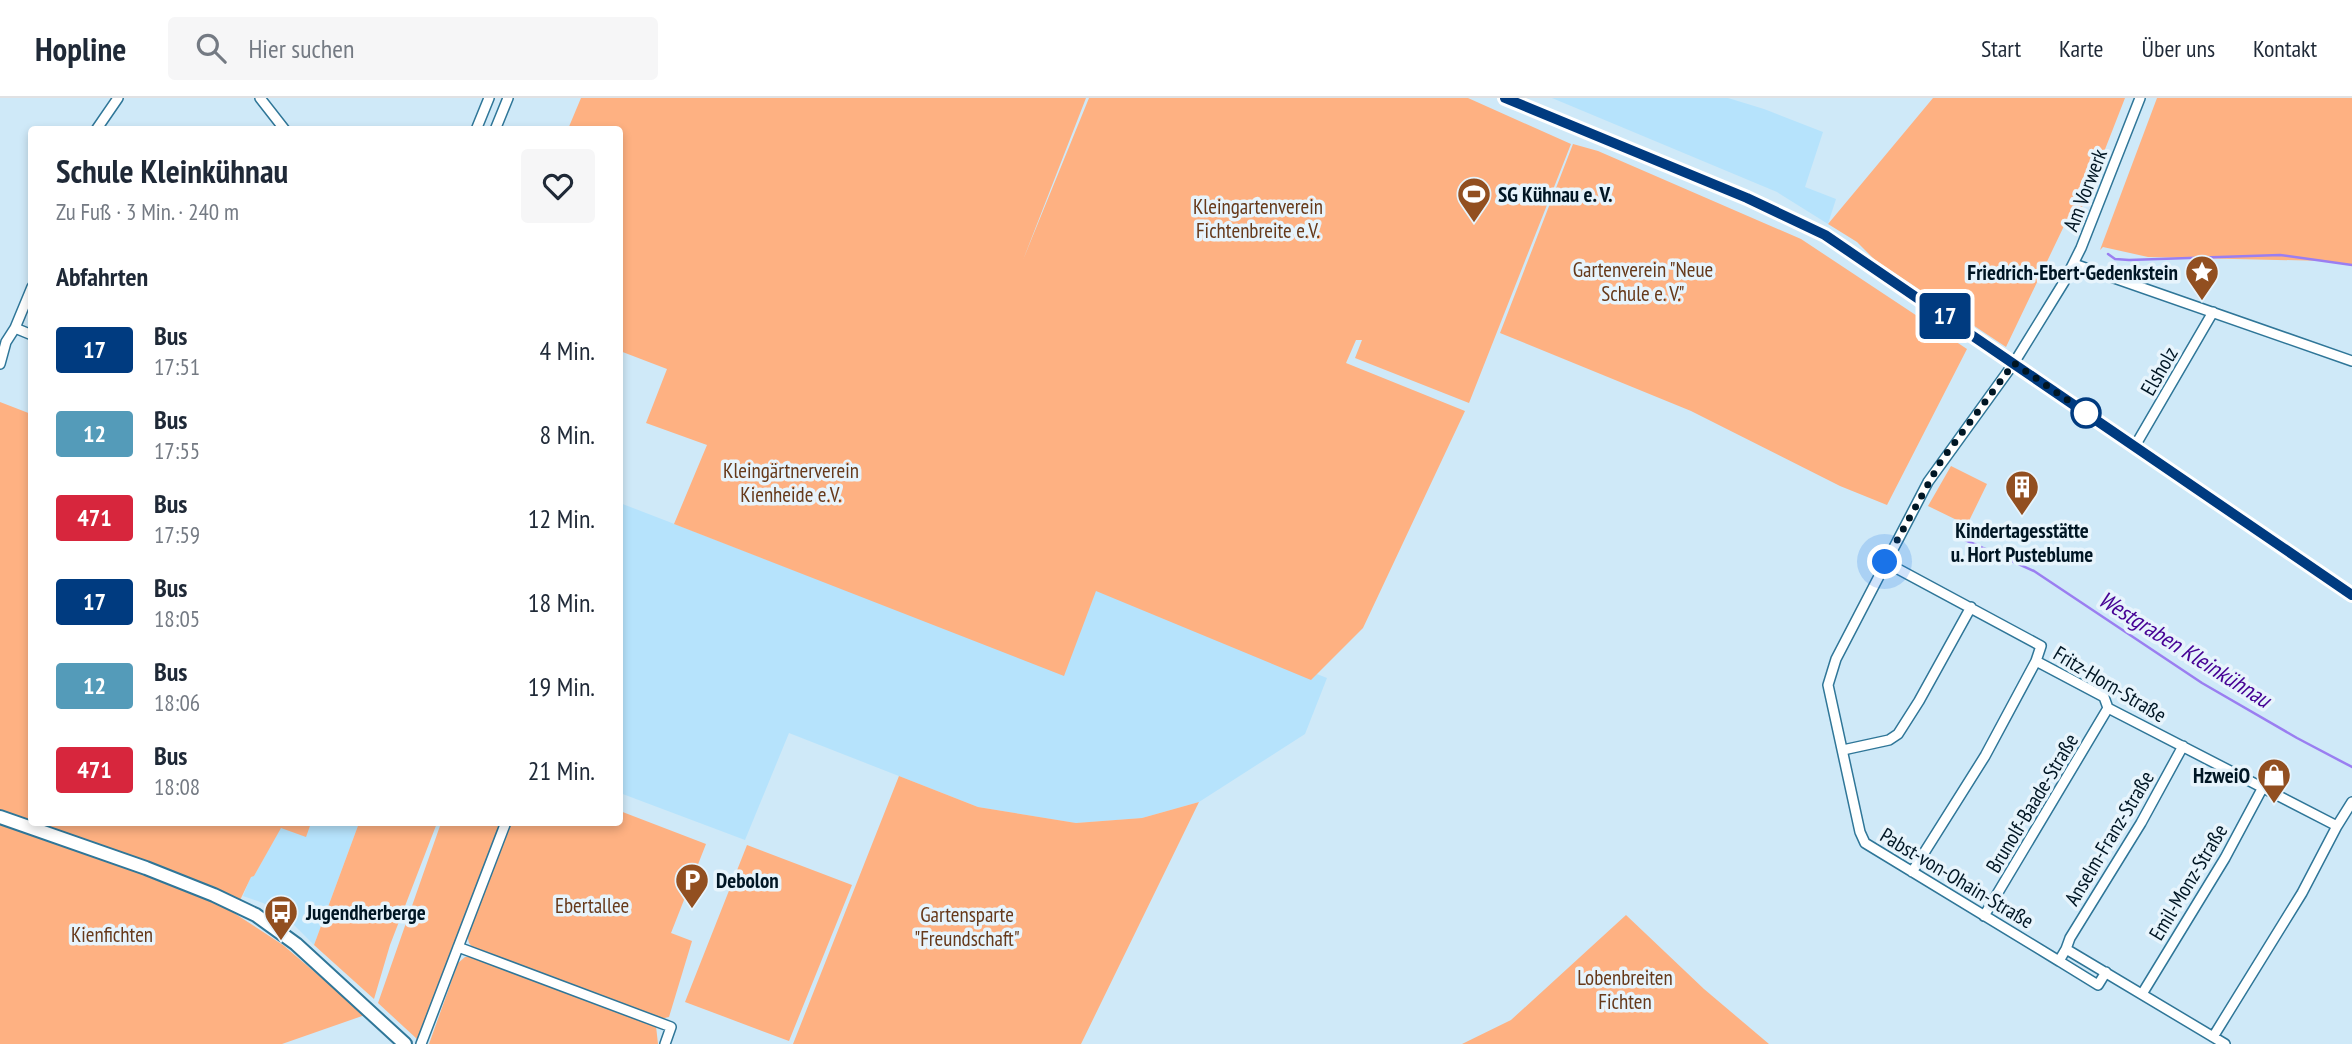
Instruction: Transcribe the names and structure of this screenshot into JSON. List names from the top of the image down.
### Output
{
  "streets": {
    "street": [
      "Am Vorwerk",
      "Elsholz",
      "Fritz-Horn-Straße",
      "Brunolf-Baade-Straße",
      "Anselm-Franz-Straße",
      "Pabst-von-Ohain-Straße",
      "Emil-Monz-Straße"
    ]
  },
  "crossings": [
    ["Am Vorwerk", "Pabst-von-Ohain-Straße"],
    ["Fritz-Horn-Straße", "Brunolf-Baade-Straße"],
    ["Fritz-Horn-Straße", "Anselm-Franz-Straße"],
    ["Fritz-Horn-Straße", "Pabst-von-Ohain-Straße"],
    ["Fritz-Horn-Straße", "Emil-Monz-Straße"],
    ["Brunolf-Baade-Straße", "Pabst-von-Ohain-Straße"]
  ],
  "water": ["Westgraben Kleinkühnau"],
  "parks": [
    "Kleingartenverein Fichtenbreite e.V.",
    "Gartenverein \"Neue Schule e. V.\"",
    "Kleingärtnerverein Kienheide e.V.",
    "Ebertallee",
    "Gartensparte \"Freundschaft\"",
    "Kienfichten",
    "Lobenbreiten Fichten"
  ],
  "places": {
    "sports": ["SG Kühnau e. V."],
    "place": ["Friedrich-Ebert-Gedenkstein"],
    "building": ["Kindertagesstätte u. Hort Pusteblume"],
    "shop": ["HzweiO"],
    "parking": ["Debolon"],
    "bus stop": ["Jugendherberge"]
  },
  "lines": ["bus line 17"],
  "page": {
    "header": "Hopline",
    "search": "Hier suchen",
    "nav": [
      "Start",
      "Karte",
      "Über uns",
      "Kontakt"
    ],
    "on_map": "17",
    "heading": [
      ["Schule Kleinkühnau", "Zu Fuß · 3 Min. · 240 m"],
      "Abfahrten"
    ],
    "list": [
      {
        "mark": "17",
        "name": "Bus",
        "note": "17:51",
        "value": "4 Min."
      },
      {
        "mark": "12",
        "name": "Bus",
        "note": "17:55",
        "value": "8 Min."
      },
      {
        "mark": "471",
        "name": "Bus",
        "note": "17:59",
        "value": "12 Min."
      },
      {
        "mark": "17",
        "name": "Bus",
        "note": "18:05",
        "value": "18 Min."
      },
      {
        "mark": "12",
        "name": "Bus",
        "note": "18:06",
        "value": "19 Min."
      },
      {
        "mark": "471",
        "name": "Bus",
        "note": "18:08",
        "value": "21 Min."
      }
    ]
  }
}
